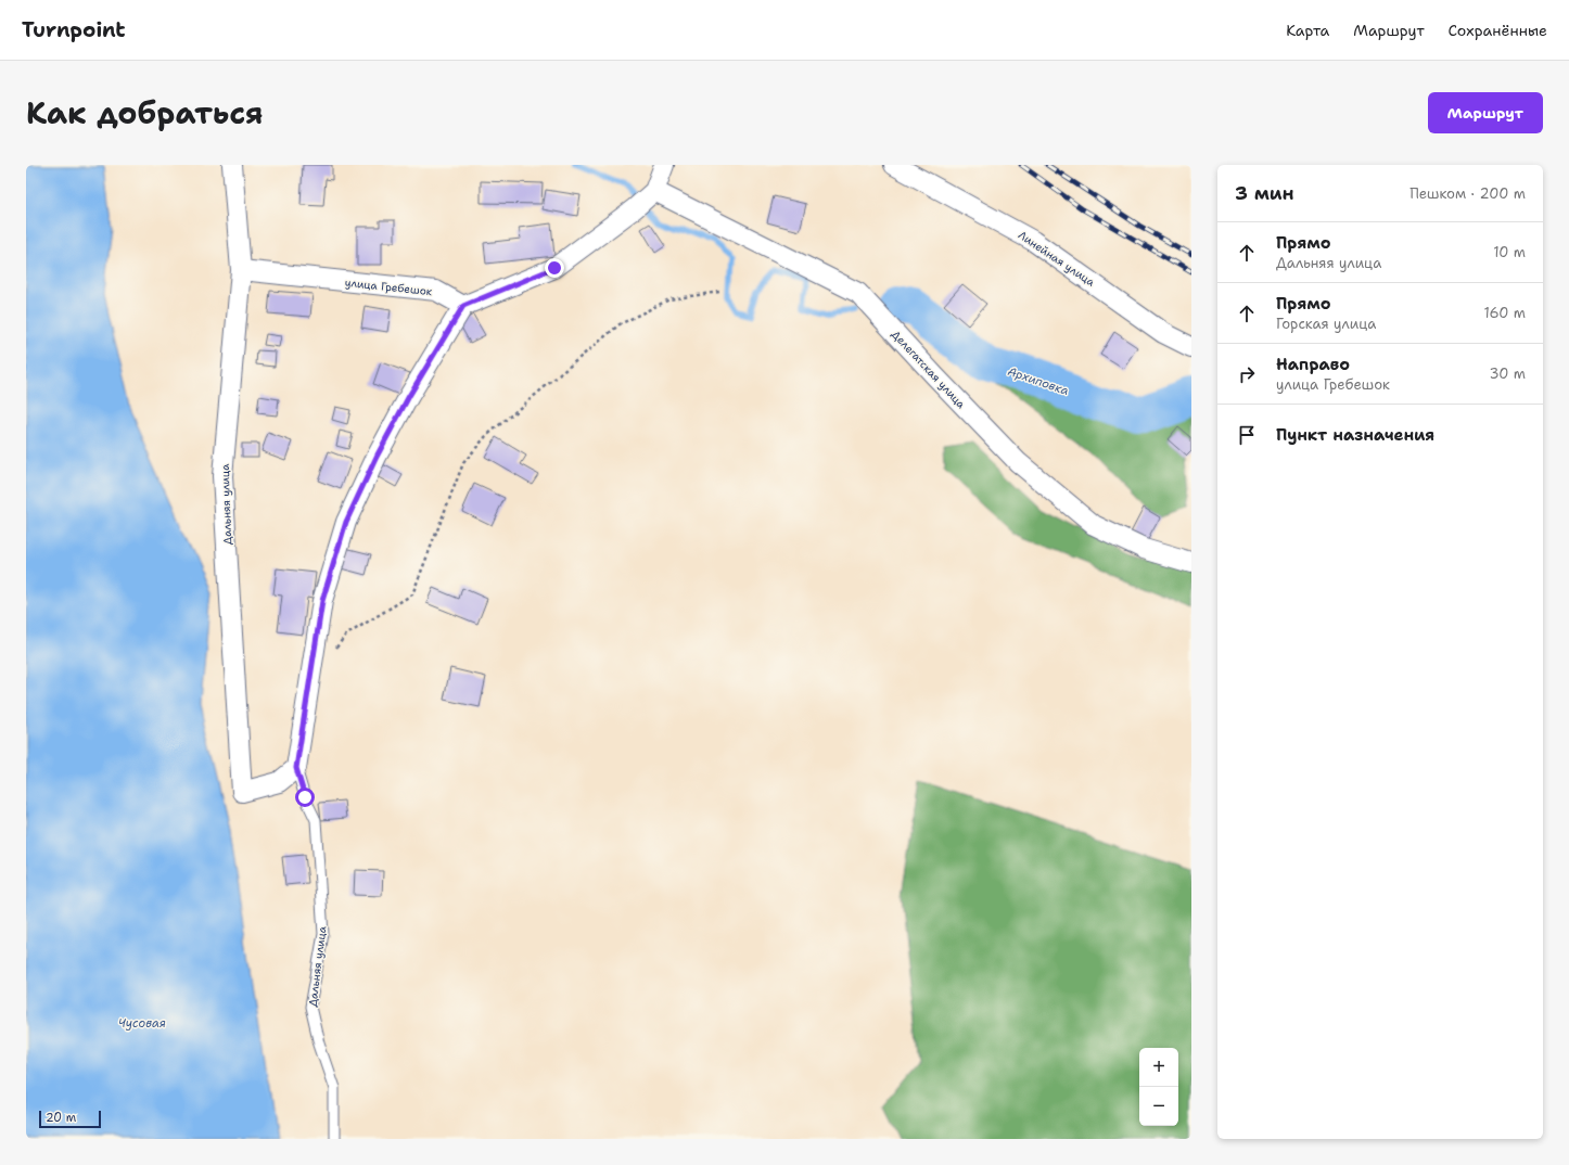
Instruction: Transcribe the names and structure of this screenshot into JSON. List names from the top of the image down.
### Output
{
  "streets": {
    "street": [
      "Линейная улица",
      "улица Гребешок",
      "Делегатская улица",
      "Дальняя улица"
    ]
  },
  "crossings": [
    ["улица Гребешок", "Дальняя улица"]
  ],
  "water": ["Архиповка", "Чусовая"],
  "scale_bar": "20 m",
  "page": {
    "header": "Turnpoint",
    "nav": ["Карта", "Маршрут", "Сохранённые"],
    "title": "Как добраться",
    "buttons": "Маршрут",
    "heading": ["3 мин", "Пешком · 200 m"],
    "list": [
      ["Прямо", "Дальняя улица", "10 m"],
      ["Прямо", "Горская улица", "160 m"],
      ["Направо", "улица Гребешок", "30 m"],
      "Пункт назначения"
    ],
    "map_buttons": ["+", "−"],
    "scale": "20 m"
  }
}
